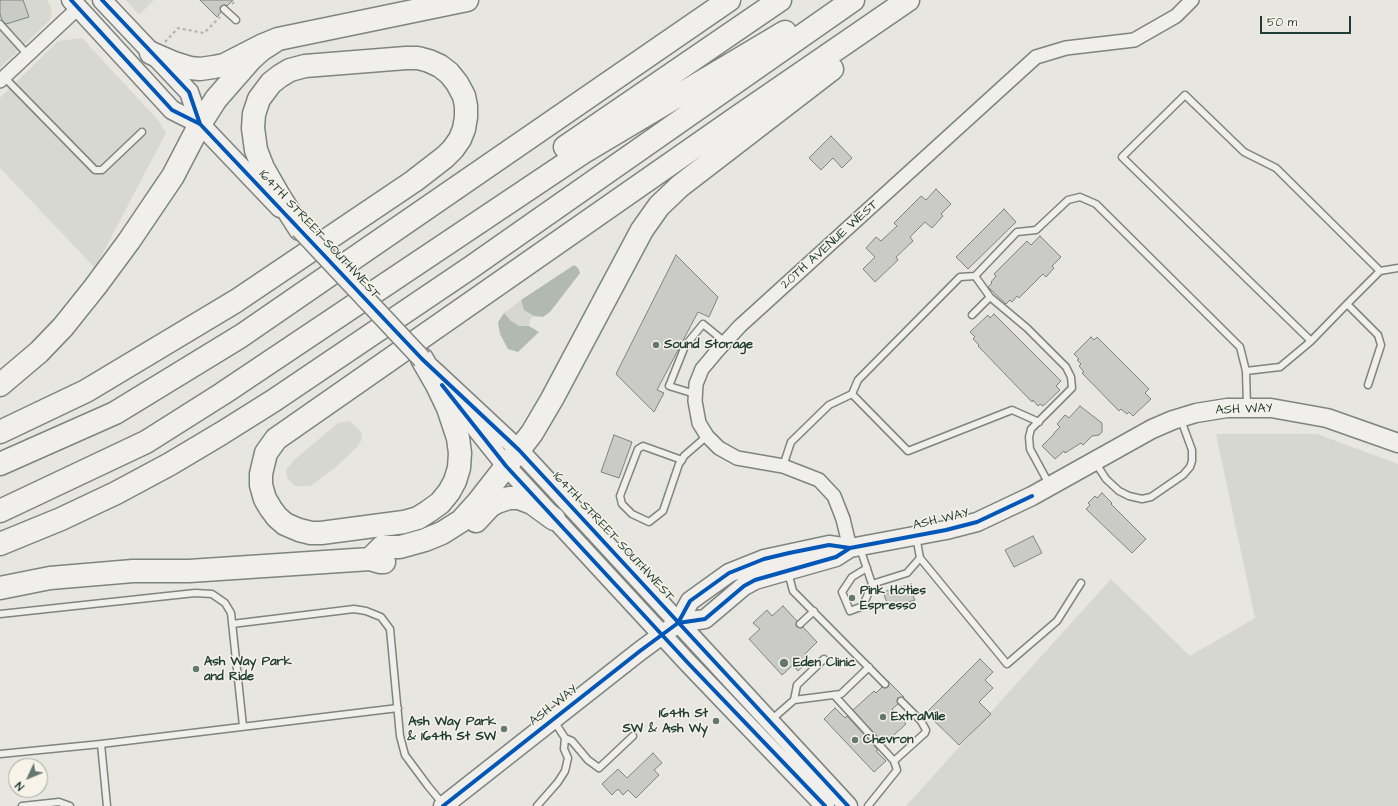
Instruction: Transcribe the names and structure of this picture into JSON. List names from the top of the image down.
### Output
{
  "streets": {
    "main road": ["164TH STREET SOUTHWEST", "ASH WAY"],
    "street": ["20TH AVENUE WEST"]
  },
  "crossings": [
    ["164TH STREET SOUTHWEST", "ASH WAY"],
    ["20TH AVENUE WEST", "ASH WAY"]
  ],
  "places": [
    "Sound Storage",
    "Pink Hoties Espresso",
    "Eden Clinic",
    "Ash Way Park and Ride",
    "ExtraMile",
    "164th St SW & Ash Wy",
    "Ash Way Park & 164th St SW",
    "Chevron"
  ],
  "scale_bar": "50 m",
  "north": "bottom left"
}
